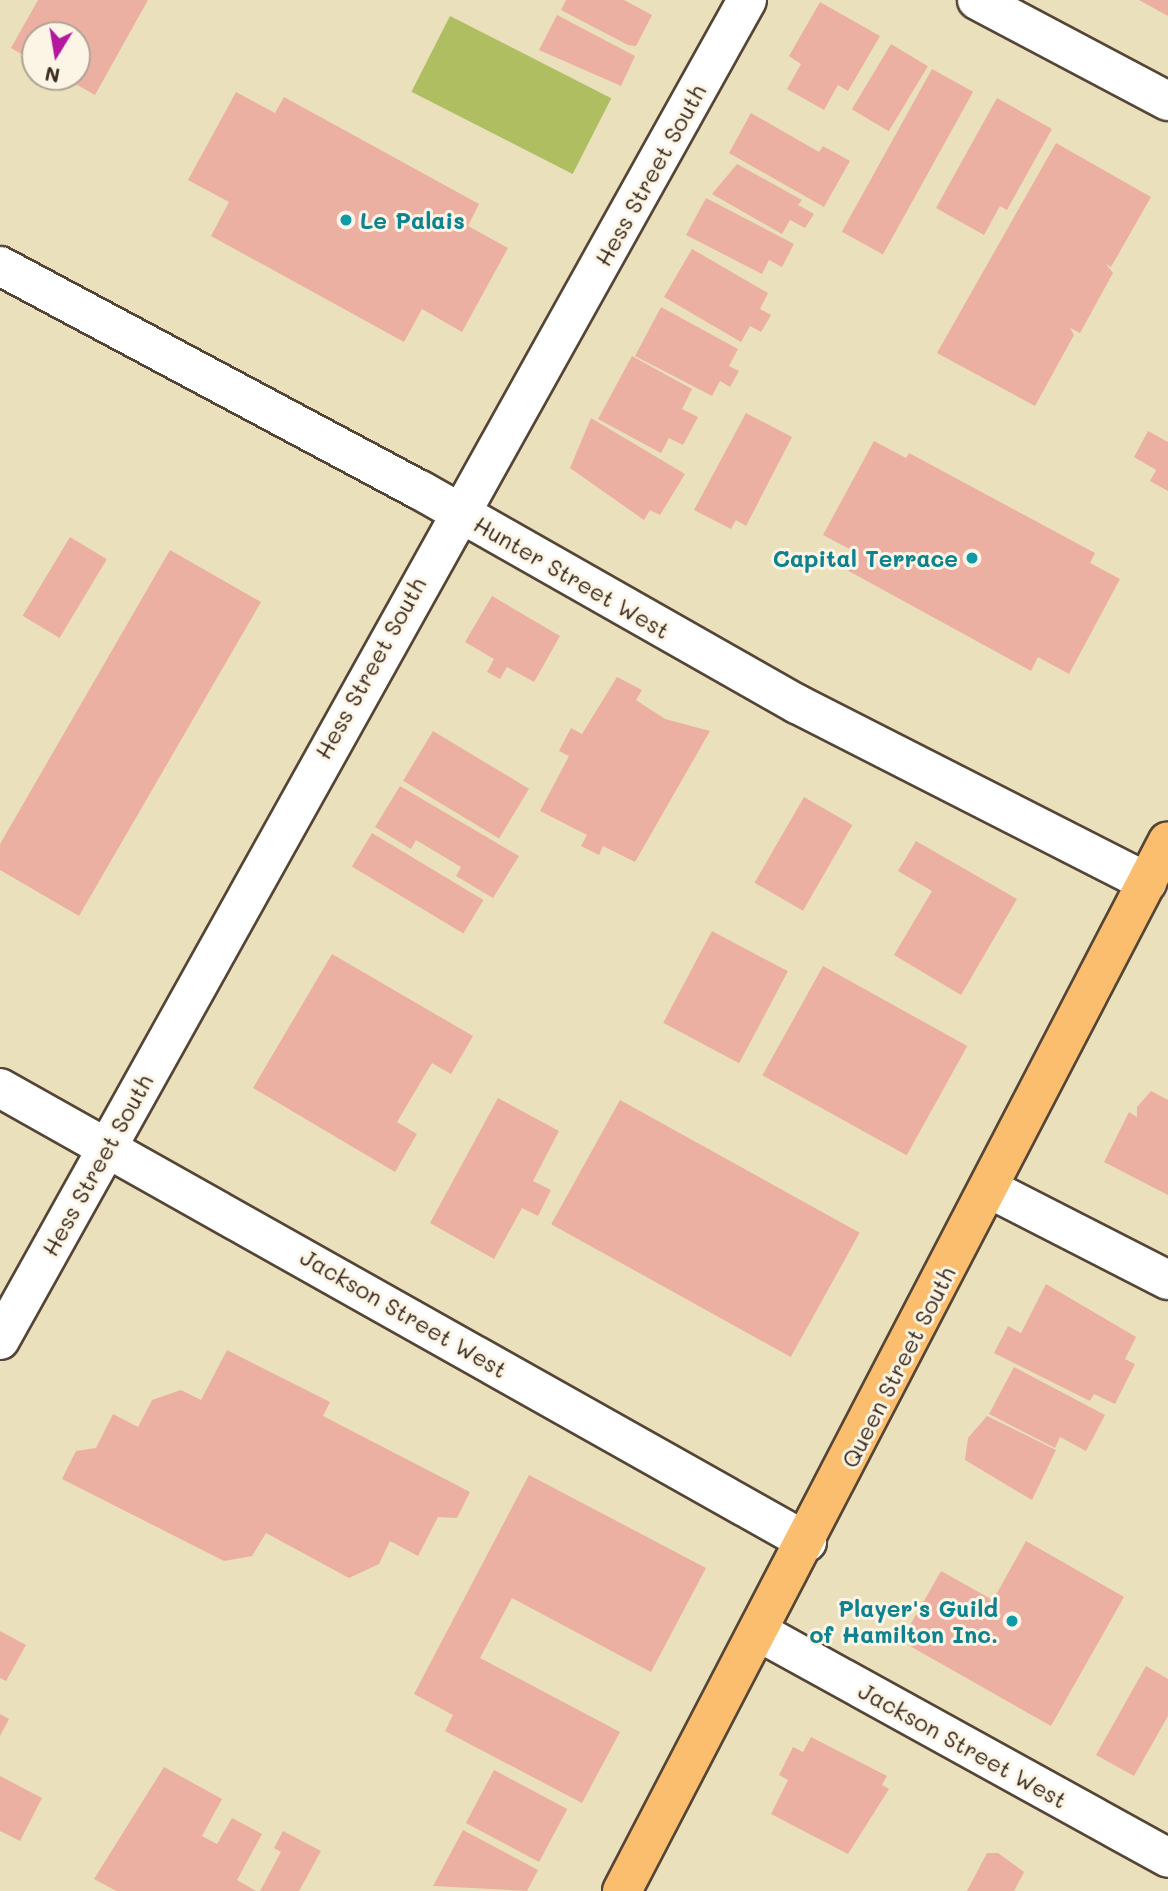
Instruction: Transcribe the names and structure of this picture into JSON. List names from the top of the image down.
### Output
{
  "streets": {
    "main road": ["Queen Street South"],
    "street": ["Hess Street South", "Hunter Street West", "Jackson Street West"]
  },
  "crossings": [
    ["Hess Street South", "Hunter Street West"],
    ["Hess Street South", "Jackson Street West"],
    ["Hunter Street West", "Queen Street South"],
    ["Jackson Street West", "Queen Street South"]
  ],
  "places": ["Le Palais", "Capital Terrace", "Player's Guild of Hamilton Inc."],
  "north": "bottom"
}
